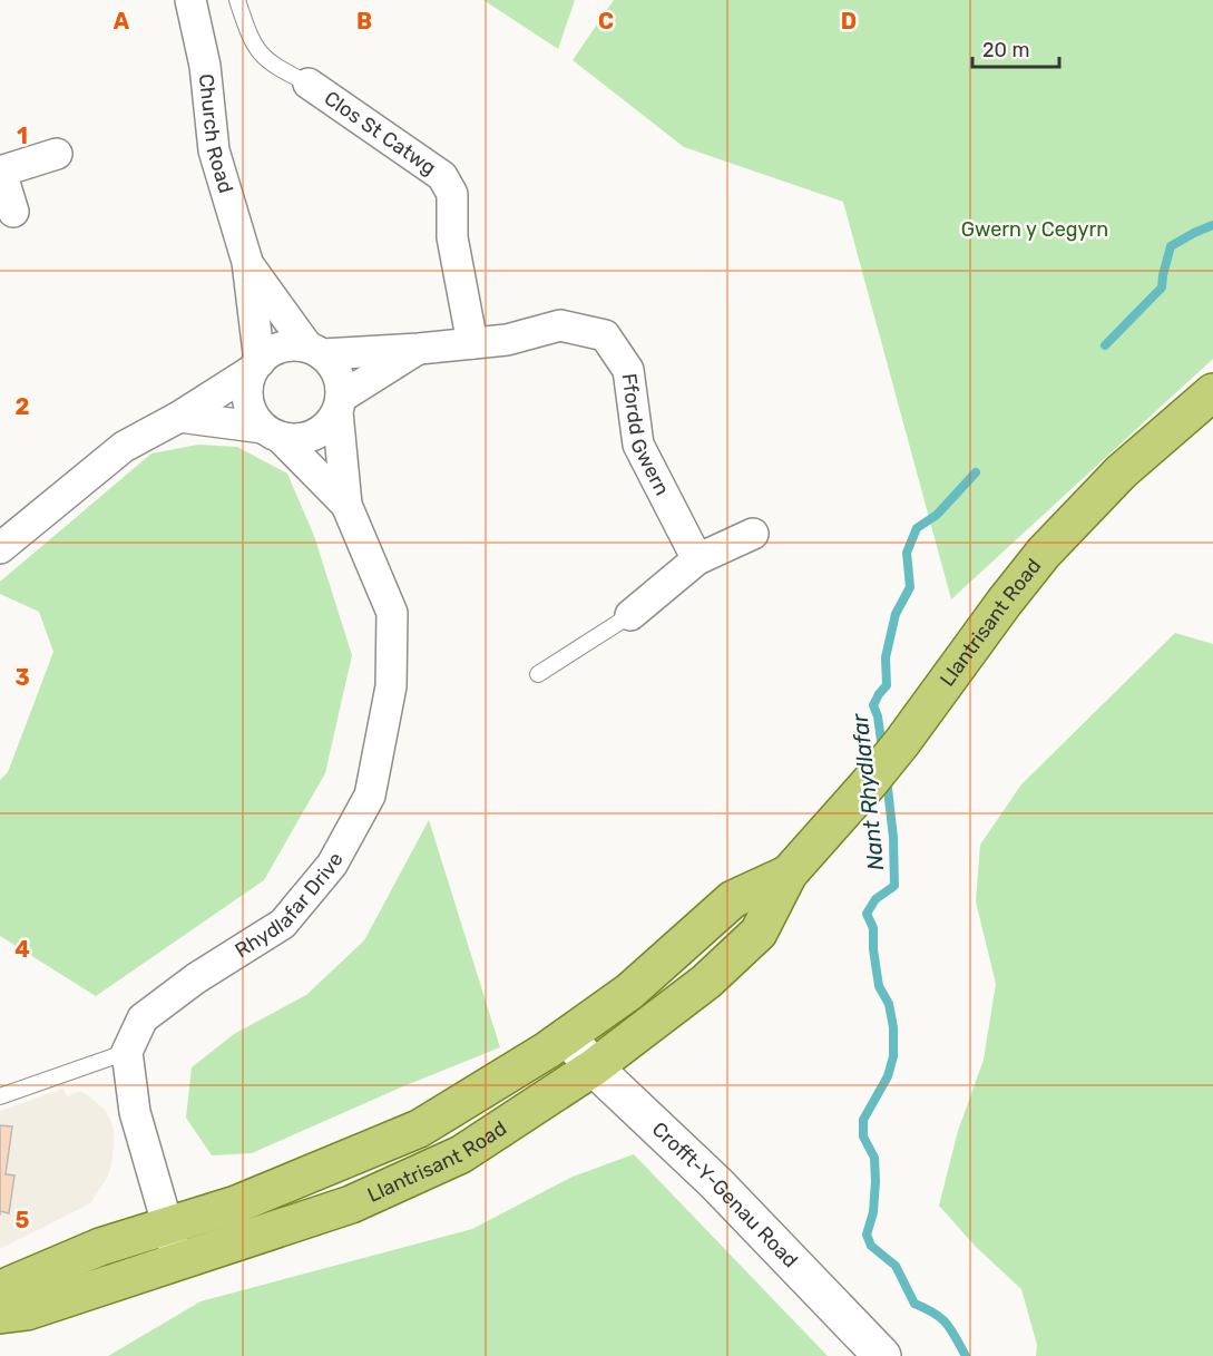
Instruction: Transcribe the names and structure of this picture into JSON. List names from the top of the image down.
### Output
{
  "streets": {
    "main road": ["Llantrisant Road"],
    "street": [
      "Church Road",
      "Clos St Catwg",
      "Ffordd Gwern",
      "Rhydlafar Drive",
      "Crofft-Y-Genau Road"
    ]
  },
  "crossings": [
    ["Church Road", "Ffordd Gwern"],
    ["Church Road", "Rhydlafar Drive"],
    ["Clos St Catwg", "Ffordd Gwern"],
    ["Ffordd Gwern", "Rhydlafar Drive"],
    ["Llantrisant Road", "Crofft-Y-Genau Road"]
  ],
  "water": ["Nant Rhydlafar"],
  "parks": ["Gwern y Cegyrn"],
  "scale_bar": "20 m",
  "grid": {
    "columns": [
      "A",
      "B",
      "C",
      "D"
    ],
    "rows": [
      "1",
      "2",
      "3",
      "4",
      "5"
    ]
  }
}
